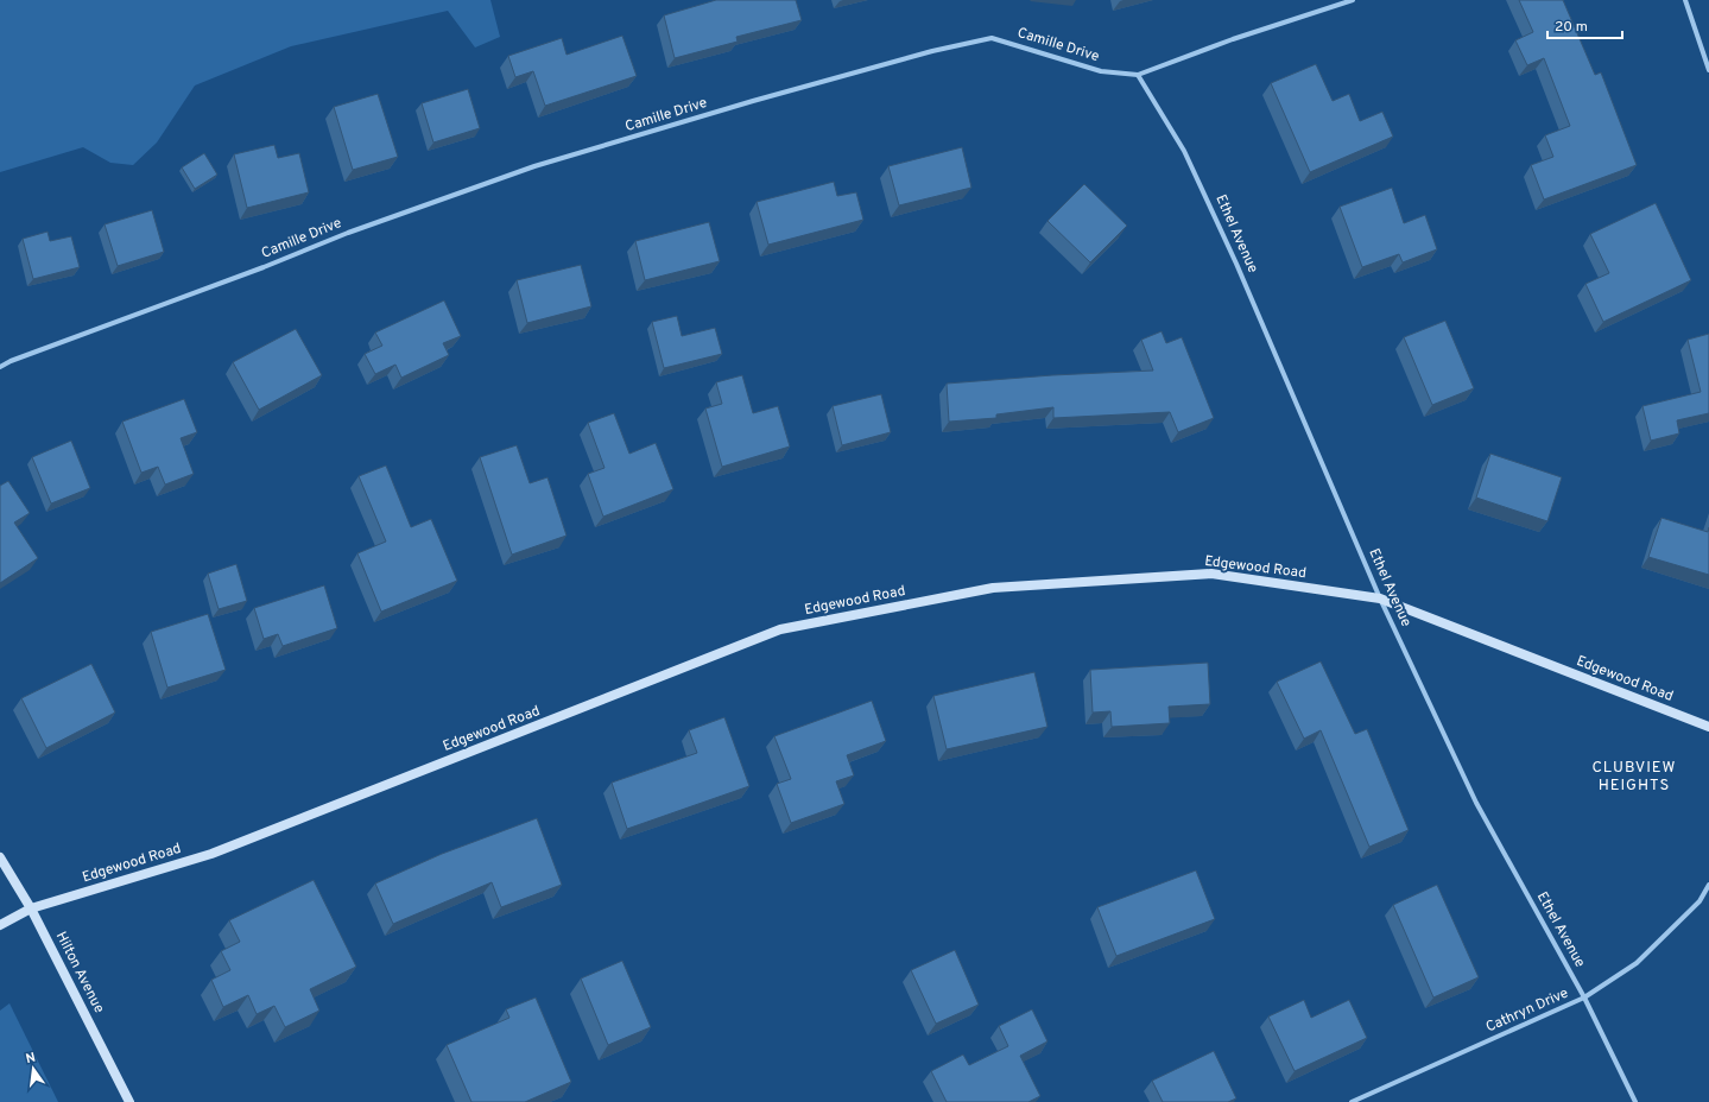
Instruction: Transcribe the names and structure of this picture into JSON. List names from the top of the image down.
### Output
{
  "streets": {
    "street": [
      "Camille Drive",
      "Ethel Avenue",
      "Edgewood Road",
      "Hilton Avenue",
      "Cathryn Drive"
    ]
  },
  "crossings": [
    ["Camille Drive", "Ethel Avenue"],
    ["Ethel Avenue", "Edgewood Road"],
    ["Ethel Avenue", "Cathryn Drive"],
    ["Edgewood Road", "Hilton Avenue"]
  ],
  "districts": ["CLUBVIEW HEIGHTS"],
  "scale_bar": "20 m",
  "north": "top"
}
